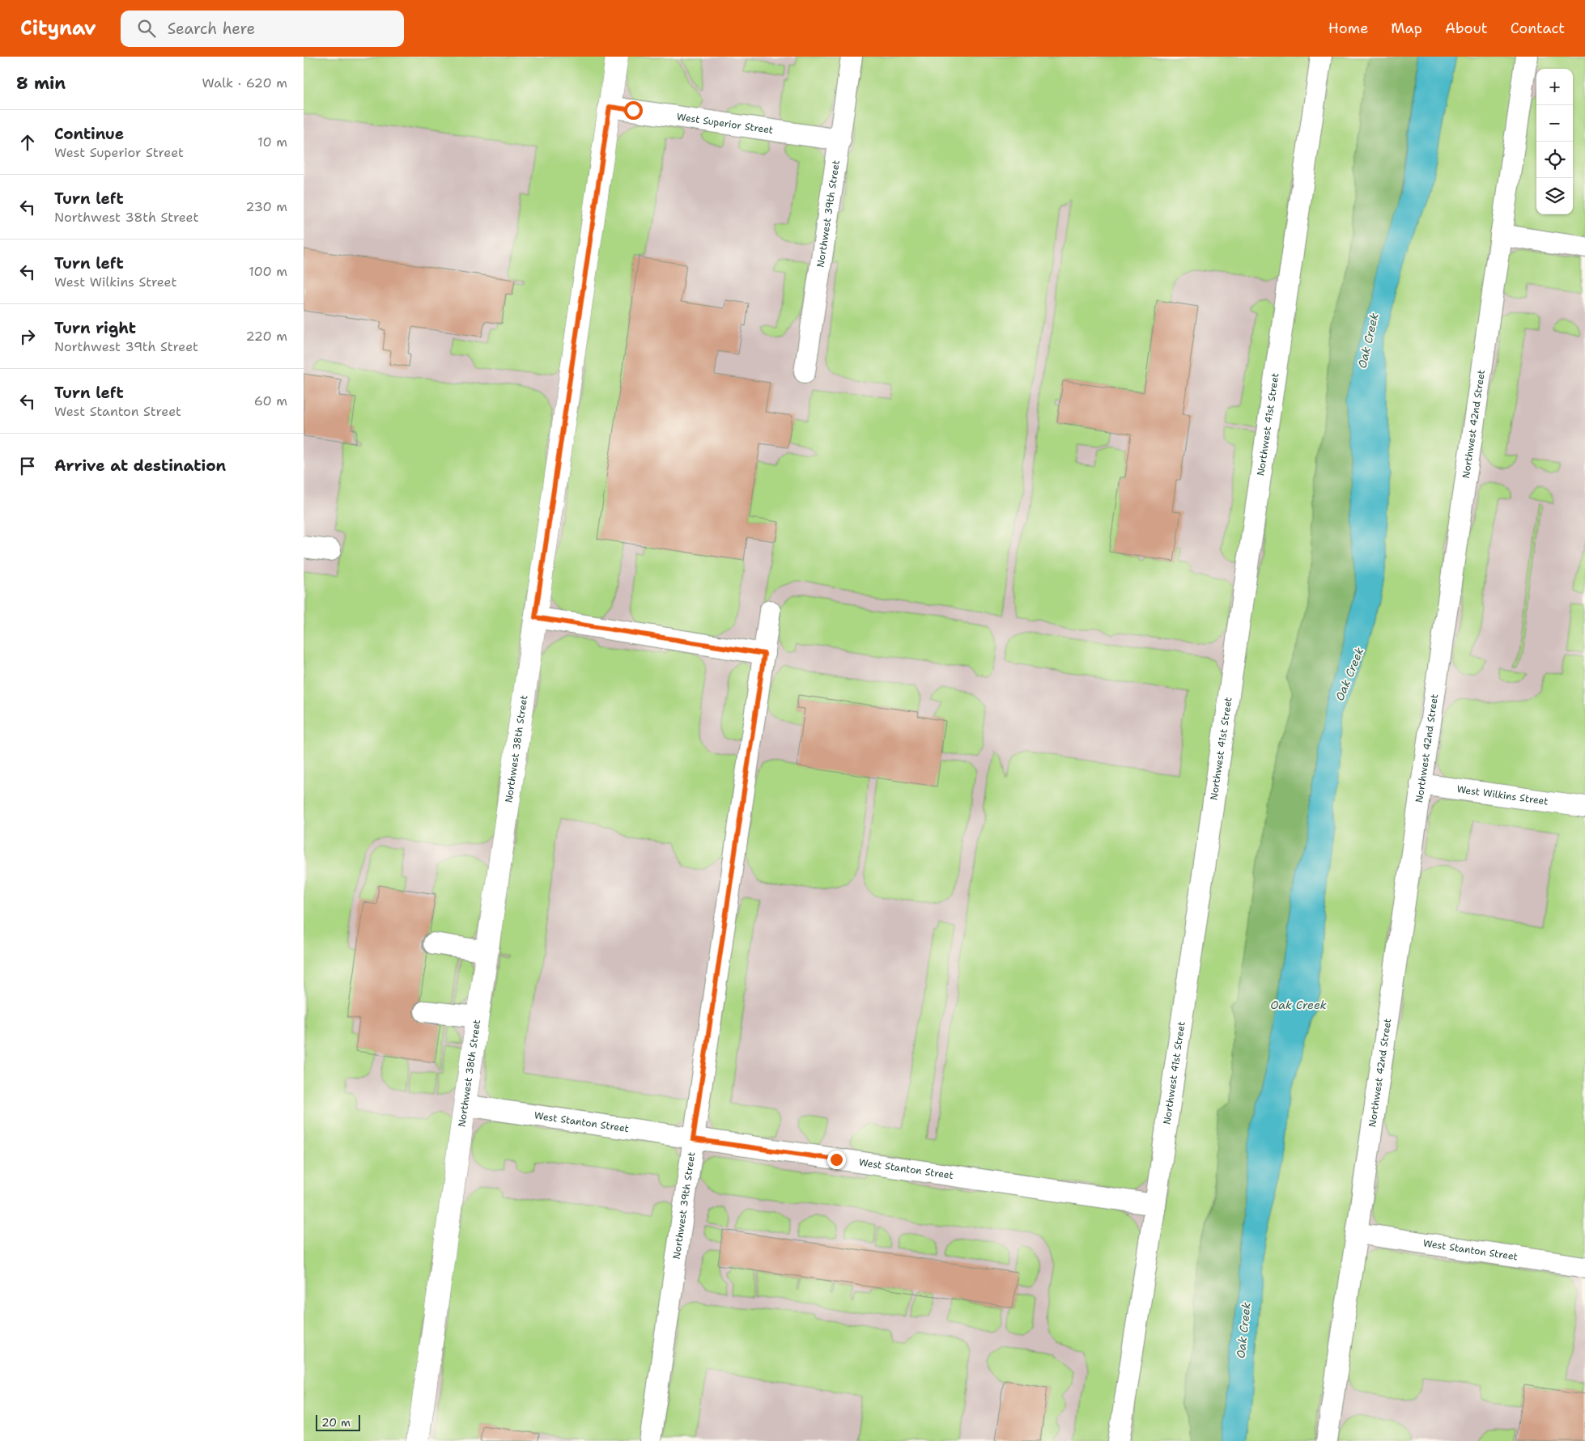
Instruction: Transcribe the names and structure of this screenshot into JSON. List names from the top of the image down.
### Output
{
  "streets": {
    "main road": ["Northwest 38th Street"],
    "street": [
      "West Superior Street",
      "Northwest 39th Street",
      "Northwest 41st Street",
      "Northwest 42nd Street",
      "West Wilkins Street",
      "West Stanton Street"
    ]
  },
  "crossings": [
    ["West Superior Street", "Northwest 39th Street"],
    ["West Superior Street", "Northwest 38th Street"],
    ["Northwest 39th Street", "West Stanton Street"],
    ["Northwest 41st Street", "West Stanton Street"],
    ["Northwest 42nd Street", "West Wilkins Street"],
    ["Northwest 42nd Street", "West Stanton Street"],
    ["Northwest 38th Street", "West Stanton Street"]
  ],
  "water": ["Oak Creek"],
  "scale_bar": "20 m",
  "page": {
    "header": "Citynav",
    "search": "Search here",
    "nav": [
      "Home",
      "Map",
      "About",
      "Contact"
    ],
    "heading": ["8 min", "Walk · 620 m"],
    "map_buttons": ["+", "−"],
    "list": [
      ["Continue", "West Superior Street", "10 m"],
      ["Turn left", "Northwest 38th Street", "230 m"],
      ["Turn left", "West Wilkins Street", "100 m"],
      ["Turn right", "Northwest 39th Street", "220 m"],
      ["Turn left", "West Stanton Street", "60 m"],
      "Arrive at destination"
    ],
    "scale": "20 m"
  }
}
